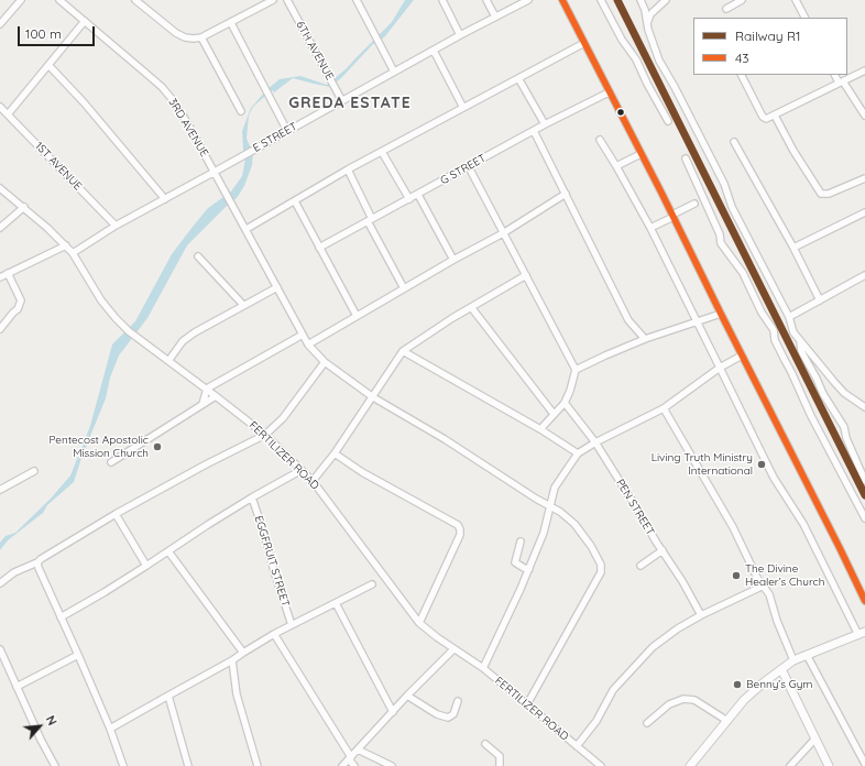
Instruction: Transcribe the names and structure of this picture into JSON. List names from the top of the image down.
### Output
{
  "streets": {
    "street": [
      "6TH AVENUE",
      "3RD AVENUE",
      "E STREET",
      "1ST AVENUE",
      "G STREET",
      "FERTILIZER ROAD",
      "PEN STREET",
      "EGGFRUIT STREET"
    ]
  },
  "crossings": [
    ["6TH AVENUE", "E STREET"],
    ["3RD AVENUE", "E STREET"],
    ["3RD AVENUE", "FERTILIZER ROAD"],
    ["E STREET", "1ST AVENUE"],
    ["E STREET", "FERTILIZER ROAD"]
  ],
  "districts": ["GREDA ESTATE"],
  "places": [
    "Pentecost Apostolic Mission Church",
    "Living Truth Ministry International",
    "The Divine Healer’s Church",
    "Benny’s Gym"
  ],
  "lines": ["rail line R1", "transit line 43"],
  "legend": ["Railway R1", "43"],
  "scale_bar": "100 m",
  "north": "top right"
}
